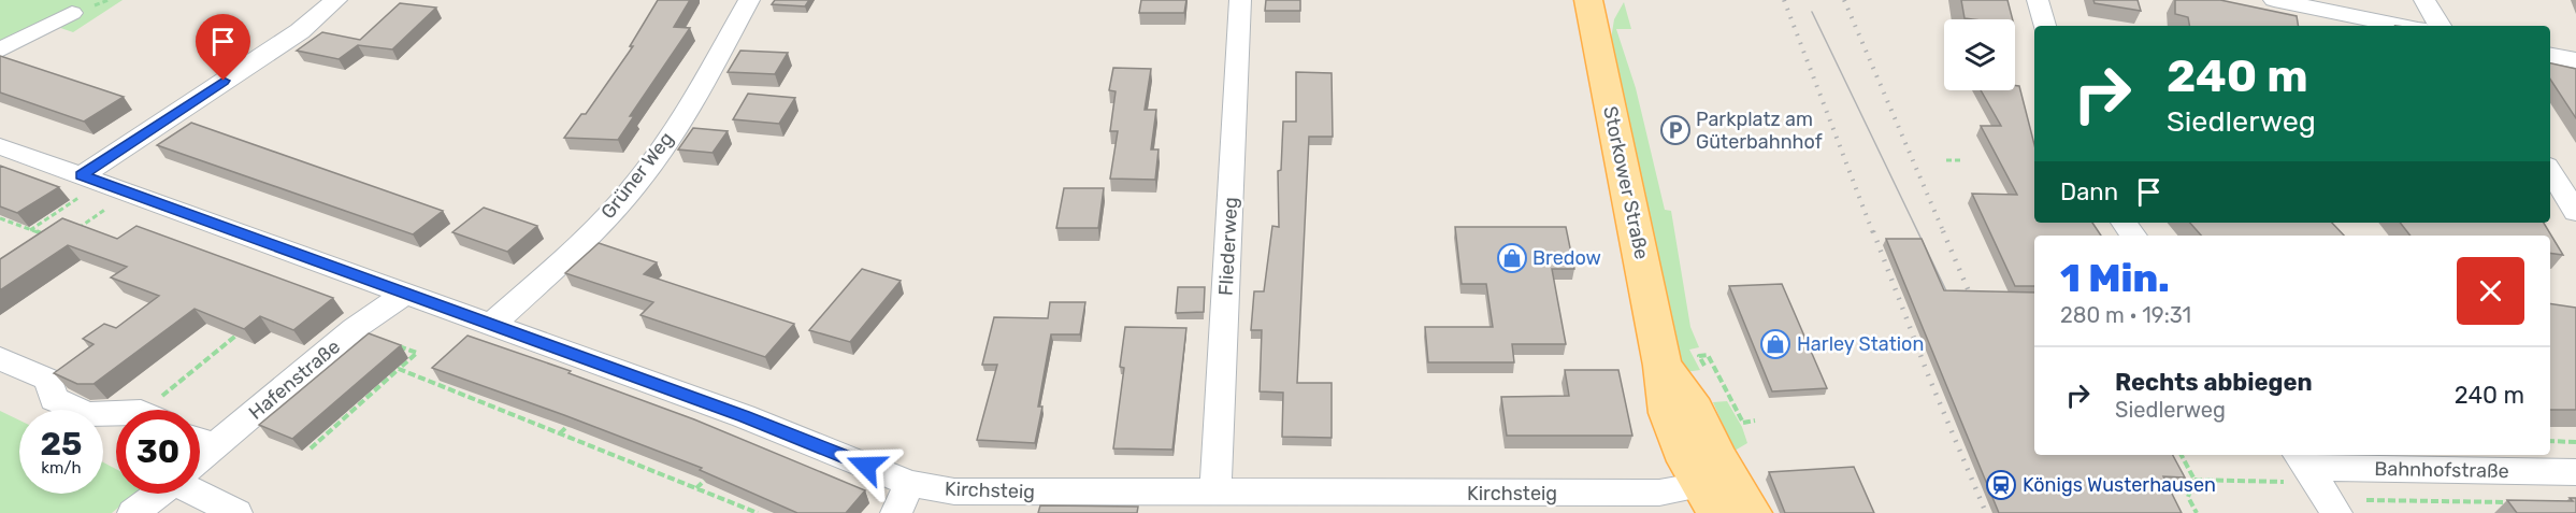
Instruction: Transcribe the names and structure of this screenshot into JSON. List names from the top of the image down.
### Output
{
  "streets": {
    "main road": ["Storkower Straße"],
    "street": [
      "Grüner Weg",
      "Fliederweg",
      "Hafenstraße",
      "Bahnhofstraße",
      "Kirchsteig"
    ]
  },
  "crossings": [
    ["Grüner Weg", "Kirchsteig"],
    ["Storkower Straße", "Kirchsteig"],
    ["Fliederweg", "Kirchsteig"],
    ["Hafenstraße", "Kirchsteig"]
  ],
  "places": {
    "parking": ["Parkplatz am Güterbahnhof"],
    "shop": ["Bredow", "Harley Station"],
    "station": ["Königs Wusterhausen"]
  },
  "page": {
    "turn": ["240 m", "Siedlerweg"],
    "then": "Dann",
    "heading": ["1 Min.", "280 m · 19:31"],
    "list": [
      {
        "name": "Rechts abbiegen",
        "note": "Siedlerweg",
        "value": "240 m"
      }
    ],
    "speed": "25 km/h",
    "limit": "30"
  }
}
